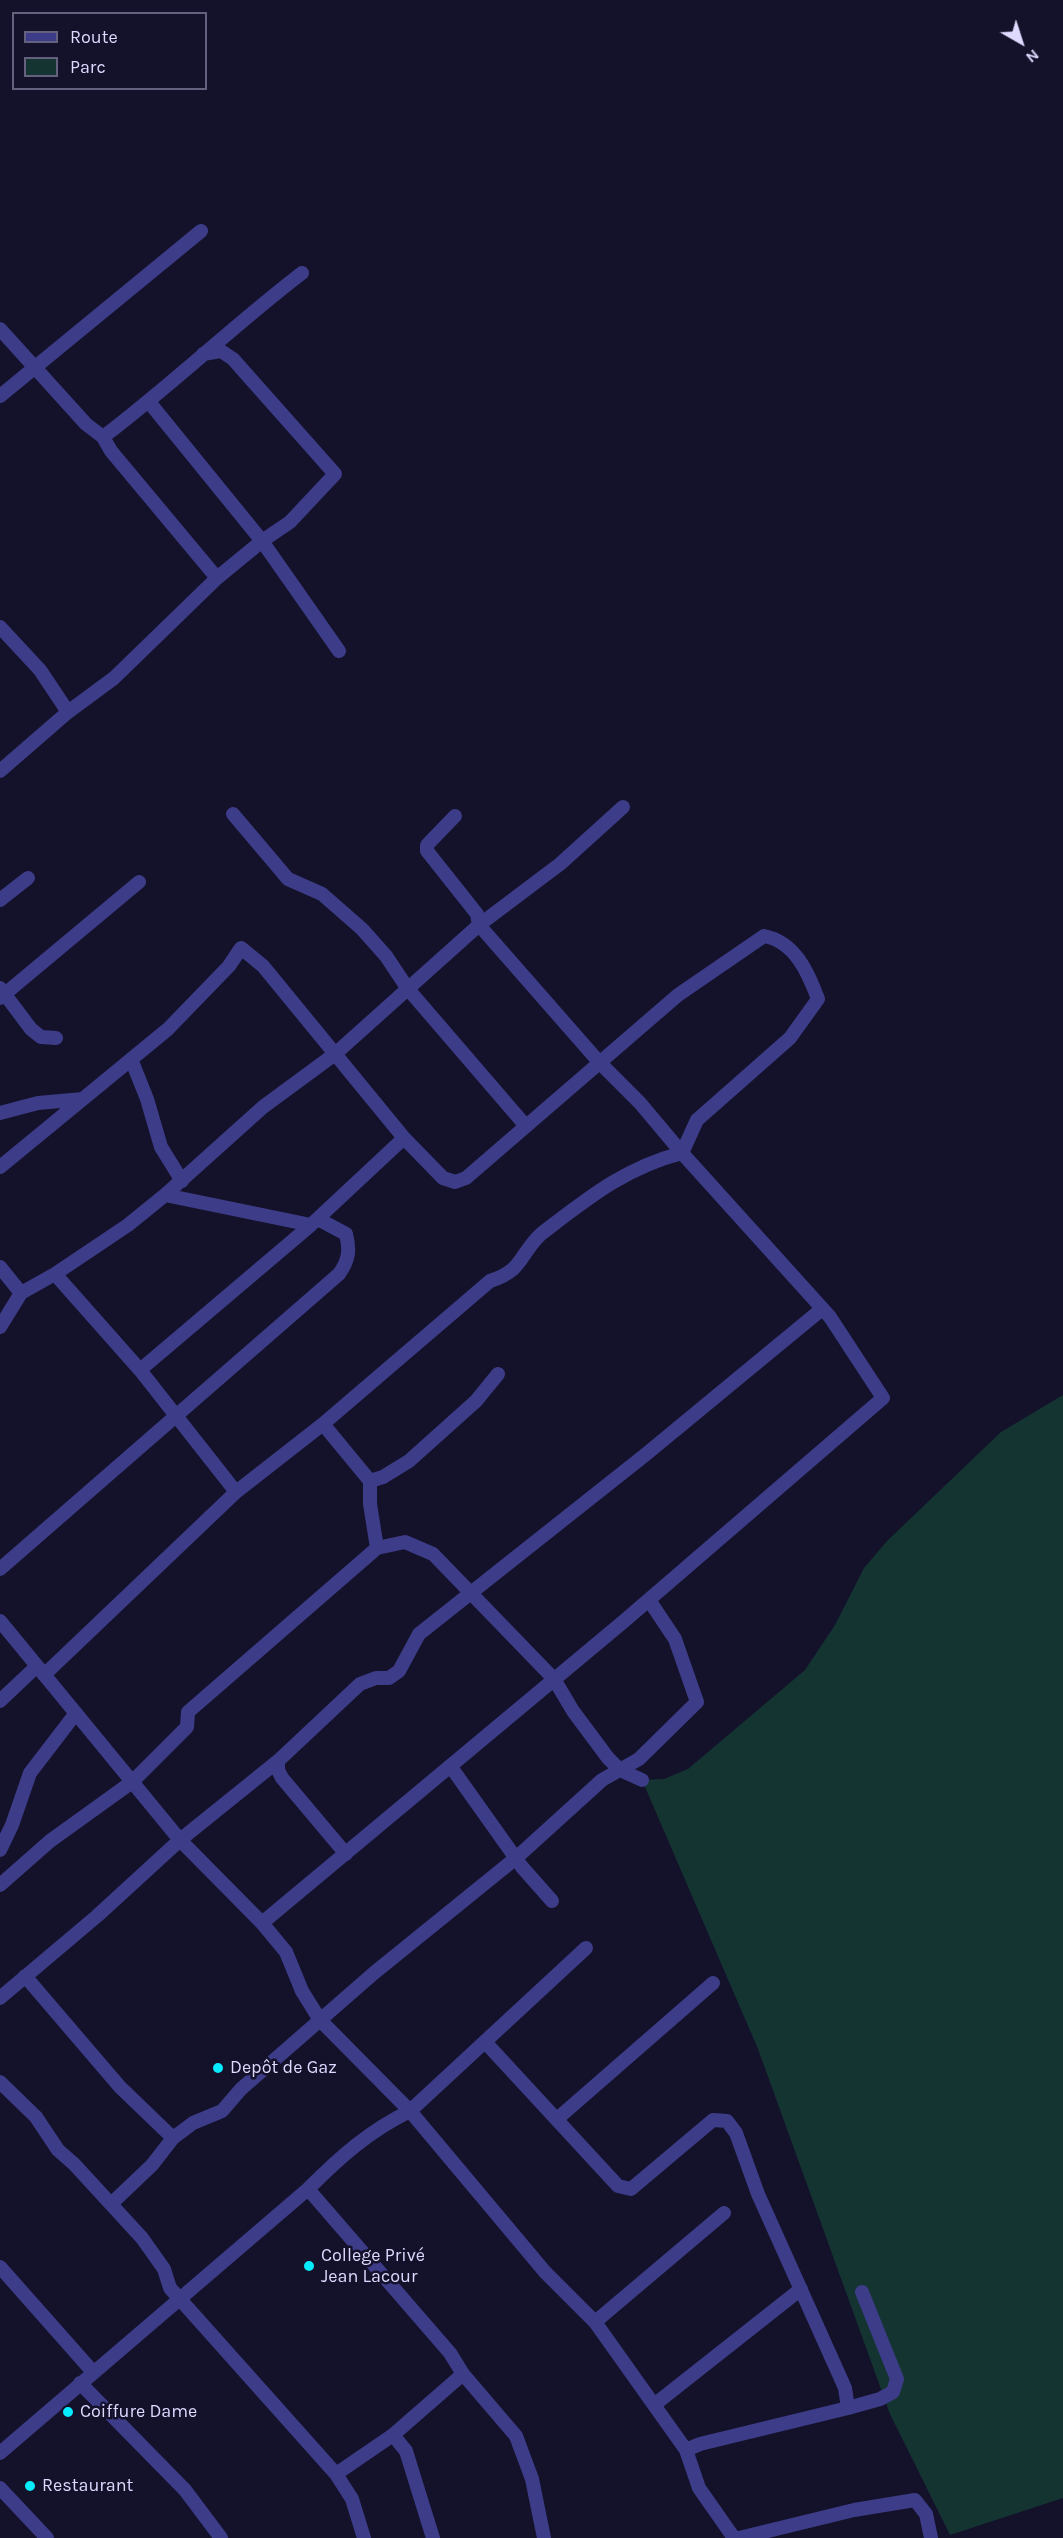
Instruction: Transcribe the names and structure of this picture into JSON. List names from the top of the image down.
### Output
{
  "places": [
    "Depôt de Gaz",
    "College Privé Jean Lacour",
    "Coiffure Dame",
    "Restaurant"
  ],
  "legend": ["Route", "Parc"],
  "north": "bottom right"
}
